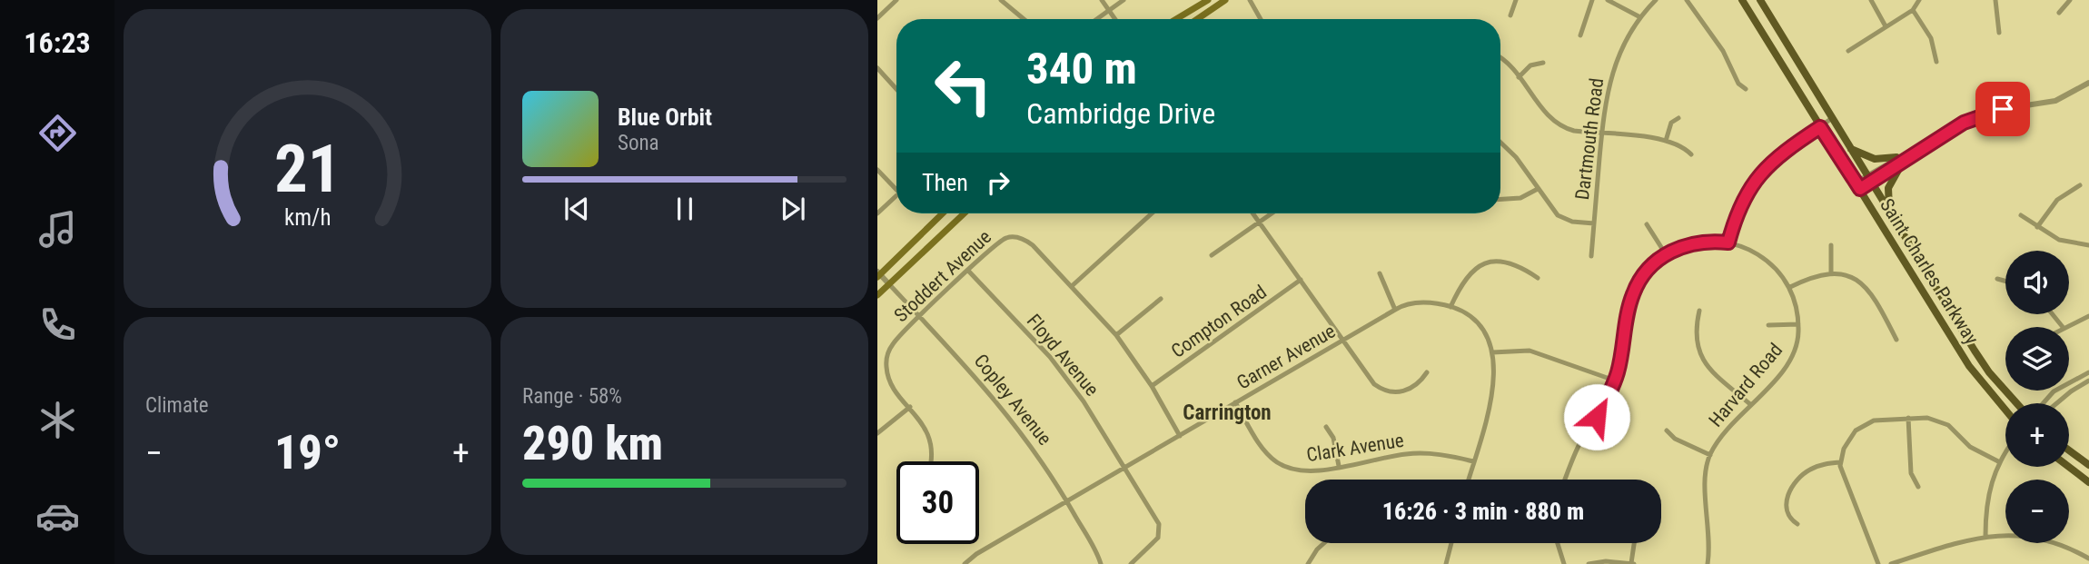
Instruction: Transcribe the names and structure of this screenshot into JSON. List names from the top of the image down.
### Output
{
  "streets": {
    "main road": ["Saint Charles Parkway"],
    "street": [
      "Dartmouth Road",
      "Stoddert Avenue",
      "Compton Road",
      "Floyd Avenue",
      "Garner Avenue",
      "Harvard Road",
      "Copley Avenue",
      "Clark Avenue"
    ]
  },
  "crossings": [
    ["Stoddert Avenue", "Compton Road"],
    ["Stoddert Avenue", "Floyd Avenue"],
    ["Stoddert Avenue", "Garner Avenue"],
    ["Stoddert Avenue", "Copley Avenue"],
    ["Floyd Avenue", "Garner Avenue"],
    ["Garner Avenue", "Copley Avenue"],
    ["Garner Avenue", "Clark Avenue"]
  ],
  "districts": ["Carrington"],
  "page": {
    "tabs": "16:23",
    "turn": ["340 m", "Cambridge Drive"],
    "song": ["Blue Orbit", "Sona"],
    "then": "Then",
    "map_buttons": ["+", "−"],
    "tile": [
      "Climate",
      ["Range · 58%", "290 km"]
    ],
    "heat": ["−", "19°", "+"],
    "limit": "30",
    "trip": "16:26 · 3 min · 880 m",
    "gauge": ["21", "km/h"]
  }
}
